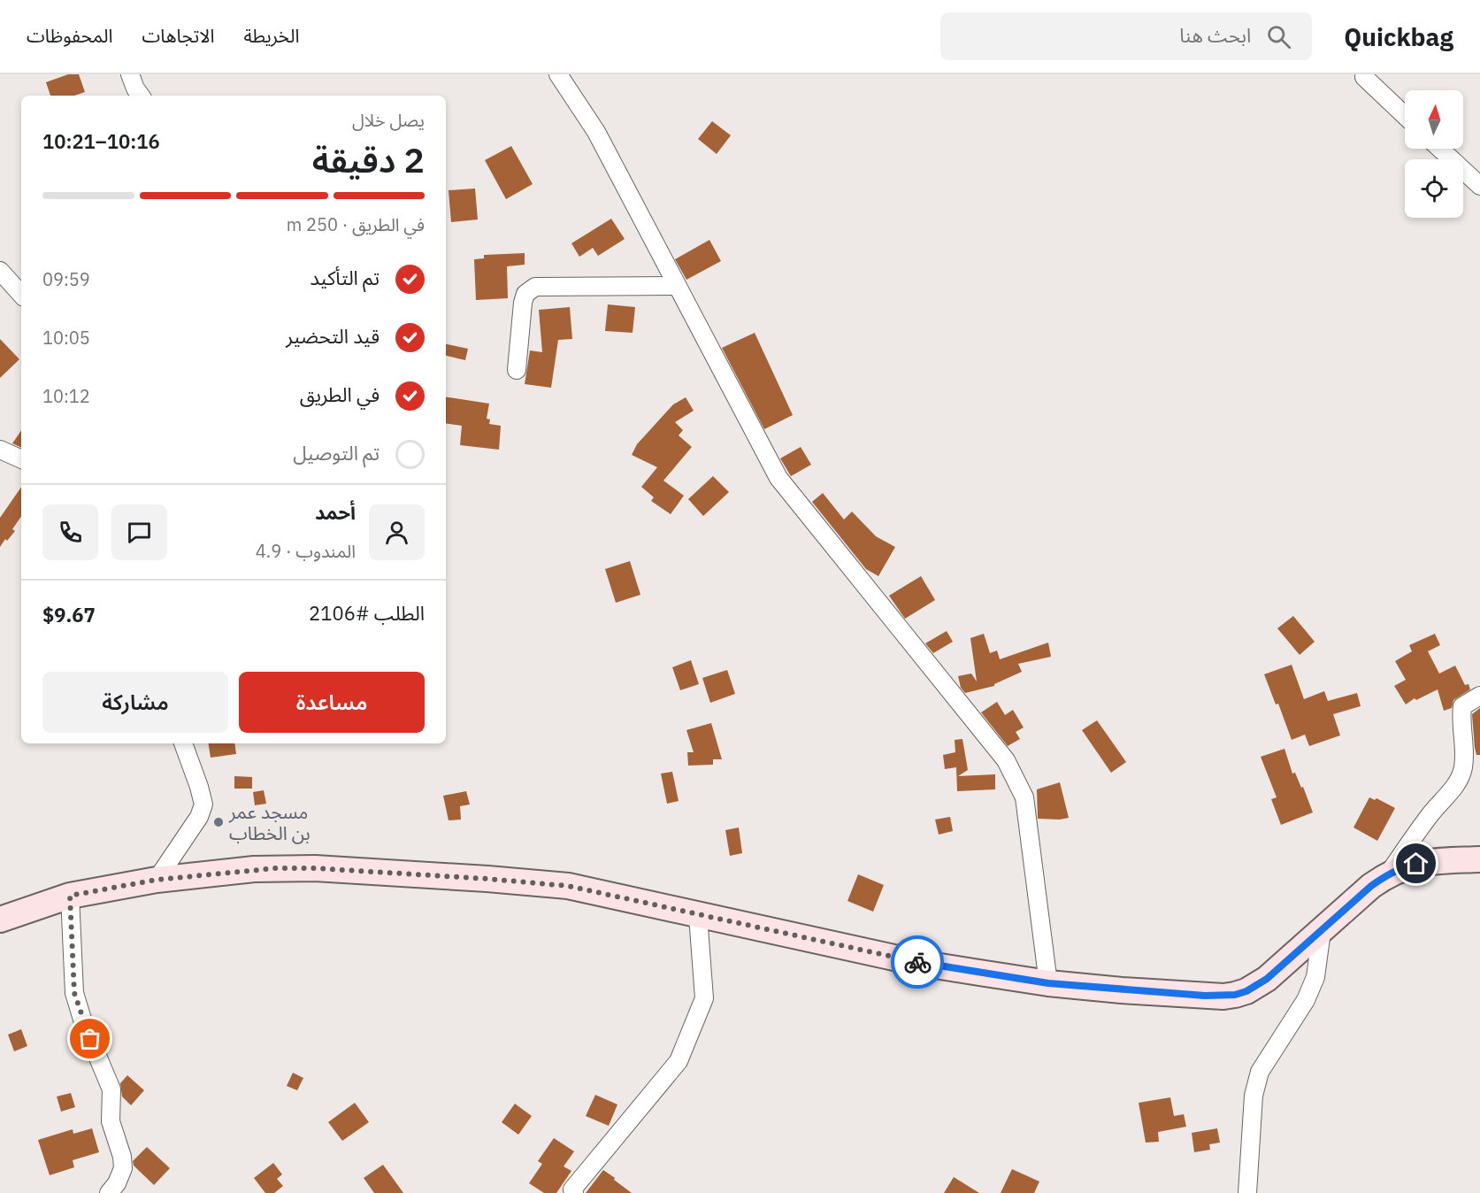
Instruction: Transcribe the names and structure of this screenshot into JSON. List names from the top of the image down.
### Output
{
  "places": ["مسجد عمر بن الخطاب"],
  "north": "top",
  "page": {
    "header": "Quickbag",
    "search": "ابحث هنا",
    "nav": ["الخريطة", "الاتجاهات", "المحفوظات"],
    "heading": ["2 دقيقة", "يصل خلال", "10:16–10:21"],
    "panel": [
      "أحمد",
      "المندوب · 4.9",
      "الطلب #2106",
      "$9.67"
    ],
    "bar": "في الطريق · 250 m",
    "list": [
      ["تم التأكيد", "09:59"],
      ["قيد التحضير", "10:05"],
      ["في الطريق", "10:12"],
      "تم التوصيل"
    ],
    "buttons": ["مساعدة", "مشاركة"]
  }
}
